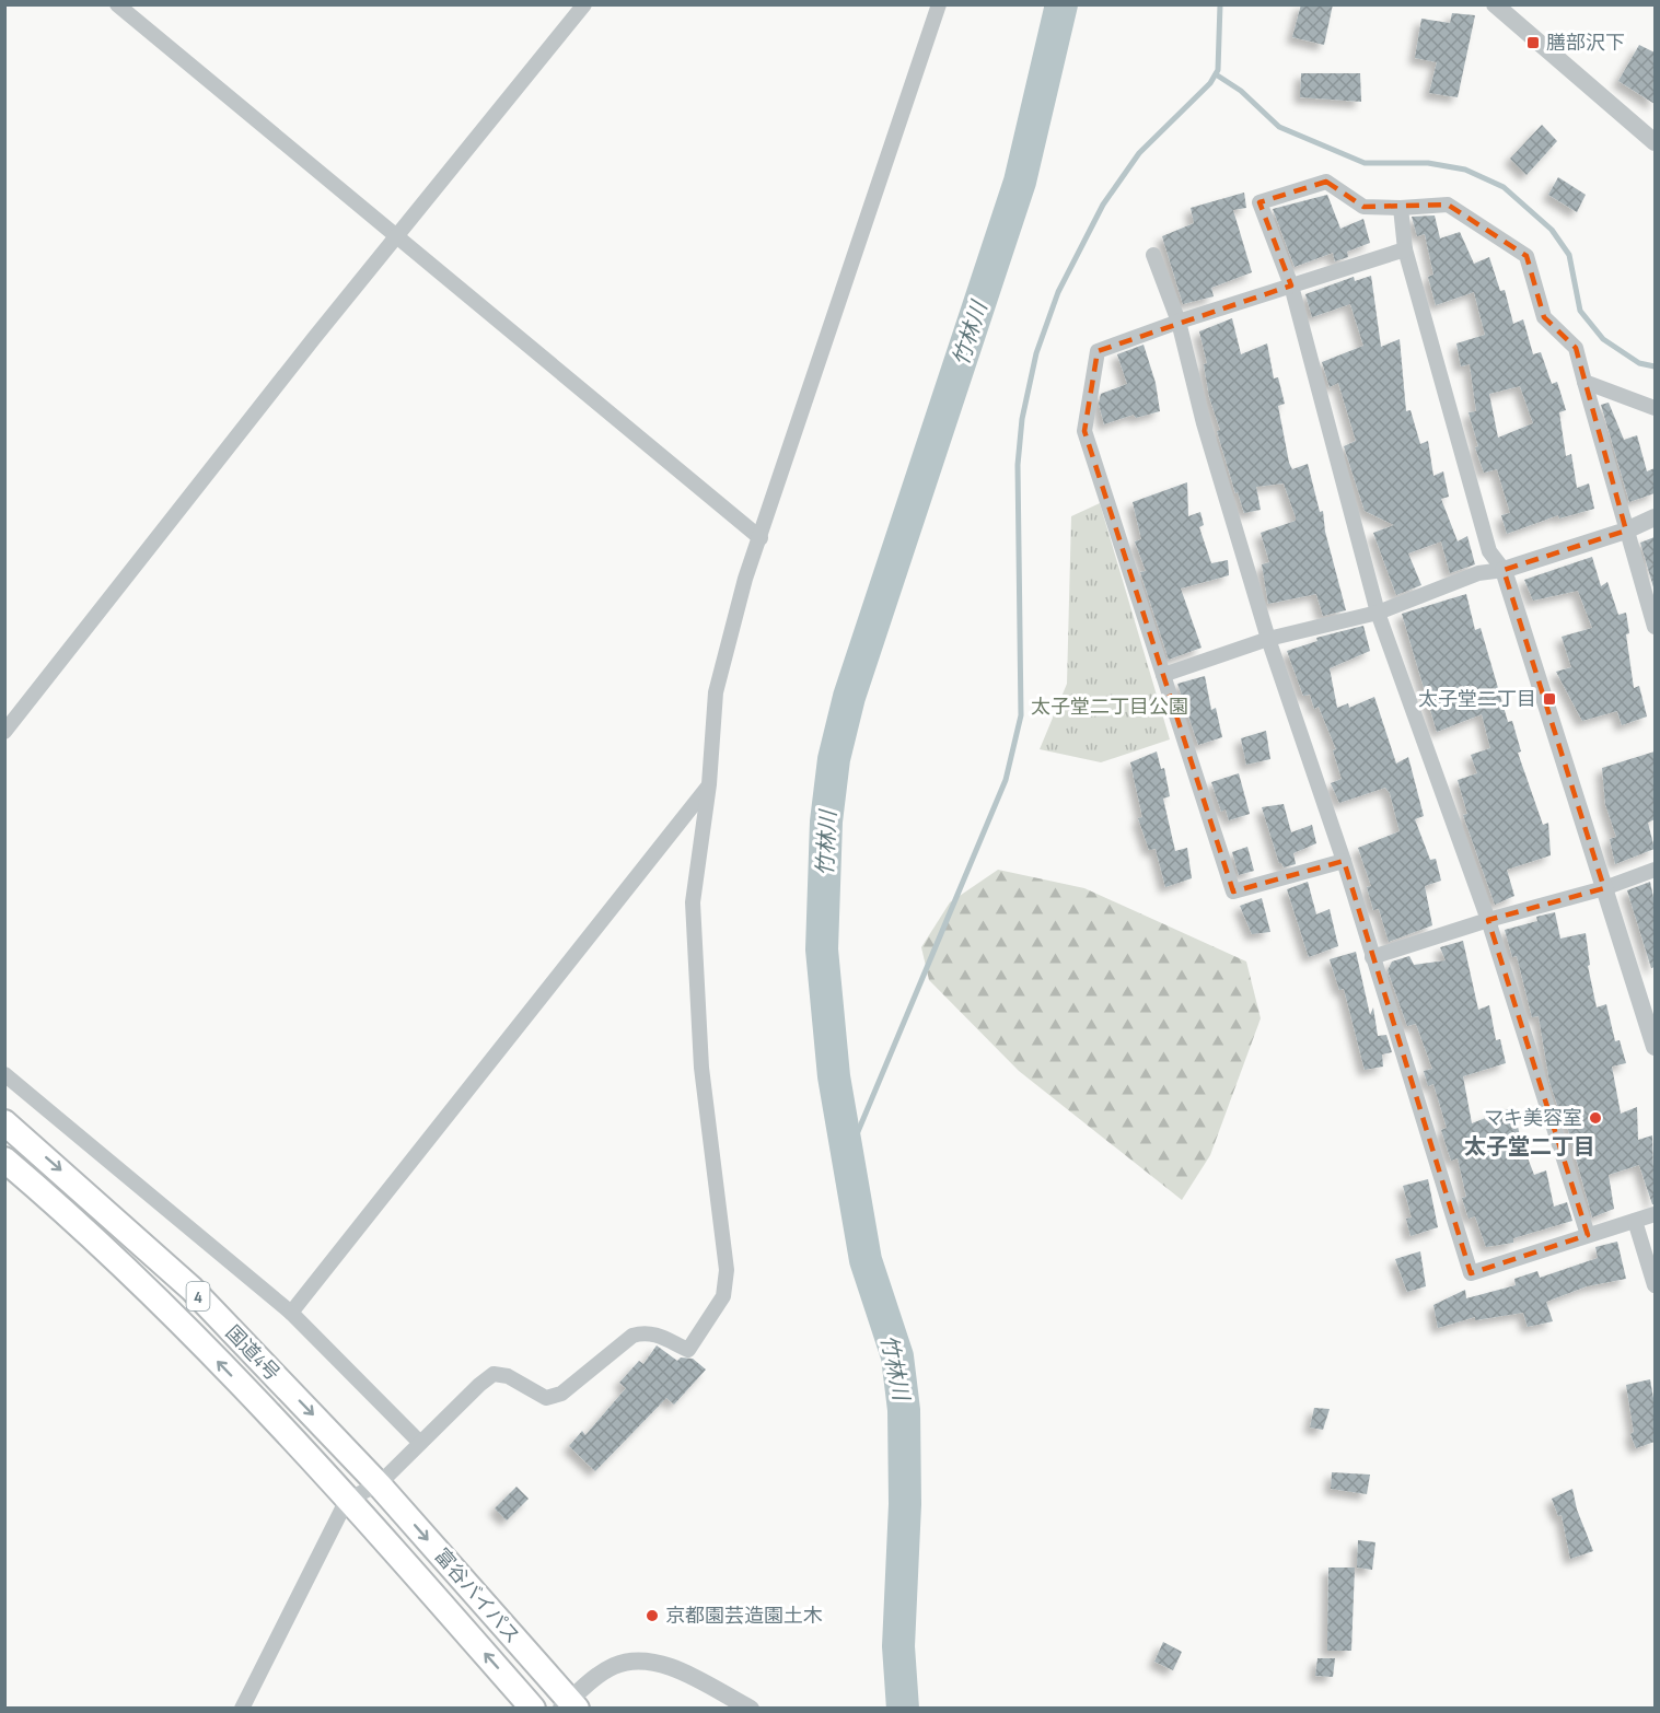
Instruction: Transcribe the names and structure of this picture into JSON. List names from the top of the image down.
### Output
{
  "streets": {
    "highway": ["4", "国道4号", "富谷バイパス"]
  },
  "crossings": [
    ["国道4号", "富谷バイパス"]
  ],
  "districts": ["太子堂二丁目"],
  "water": ["竹林川"],
  "parks": ["太子堂二丁目公園"],
  "places": {
    "transit": ["膳部沢下", "太子堂二丁目"],
    "other": ["マキ美容室", "京都園芸造園土木"]
  }
}
